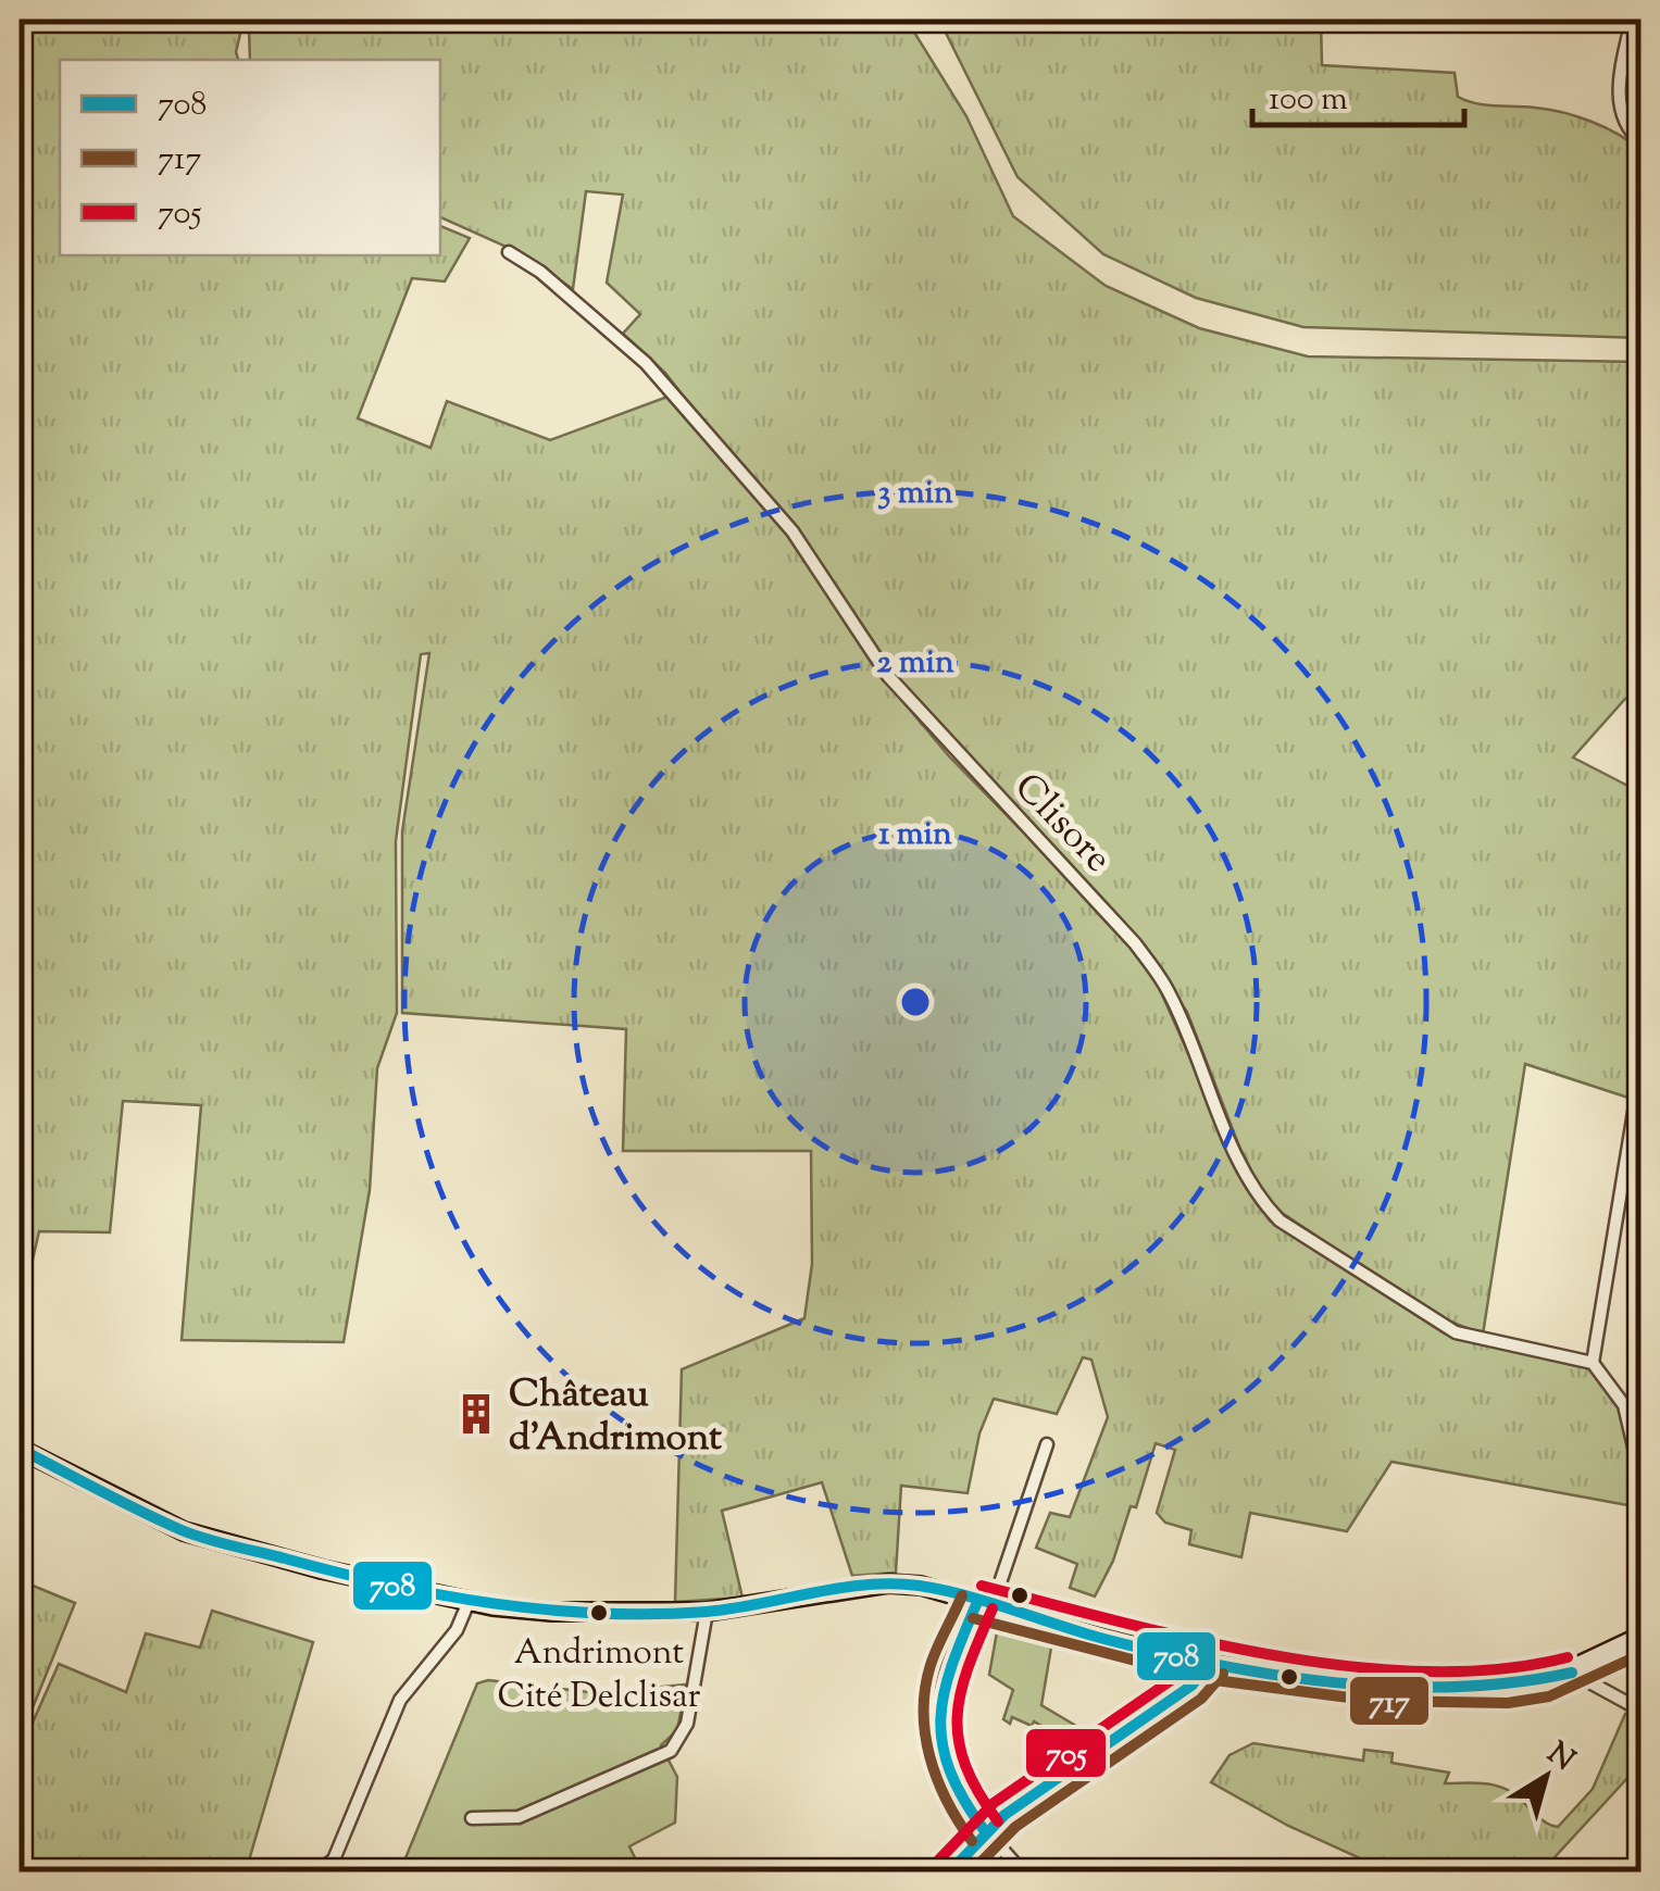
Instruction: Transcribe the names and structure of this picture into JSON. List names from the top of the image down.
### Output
{
  "streets": {
    "street": ["Clisore"]
  },
  "places": {
    "building": ["Château d'Andrimont"],
    "other": ["Andrimont Cité Delclisar"]
  },
  "lines": ["transit line 708", "transit line 705", "transit line 717"],
  "legend": ["708", "717", "705"],
  "scale_bar": "100 m",
  "north": "top right",
  "rings": ["3 min", "2 min", "1 min"]
}
